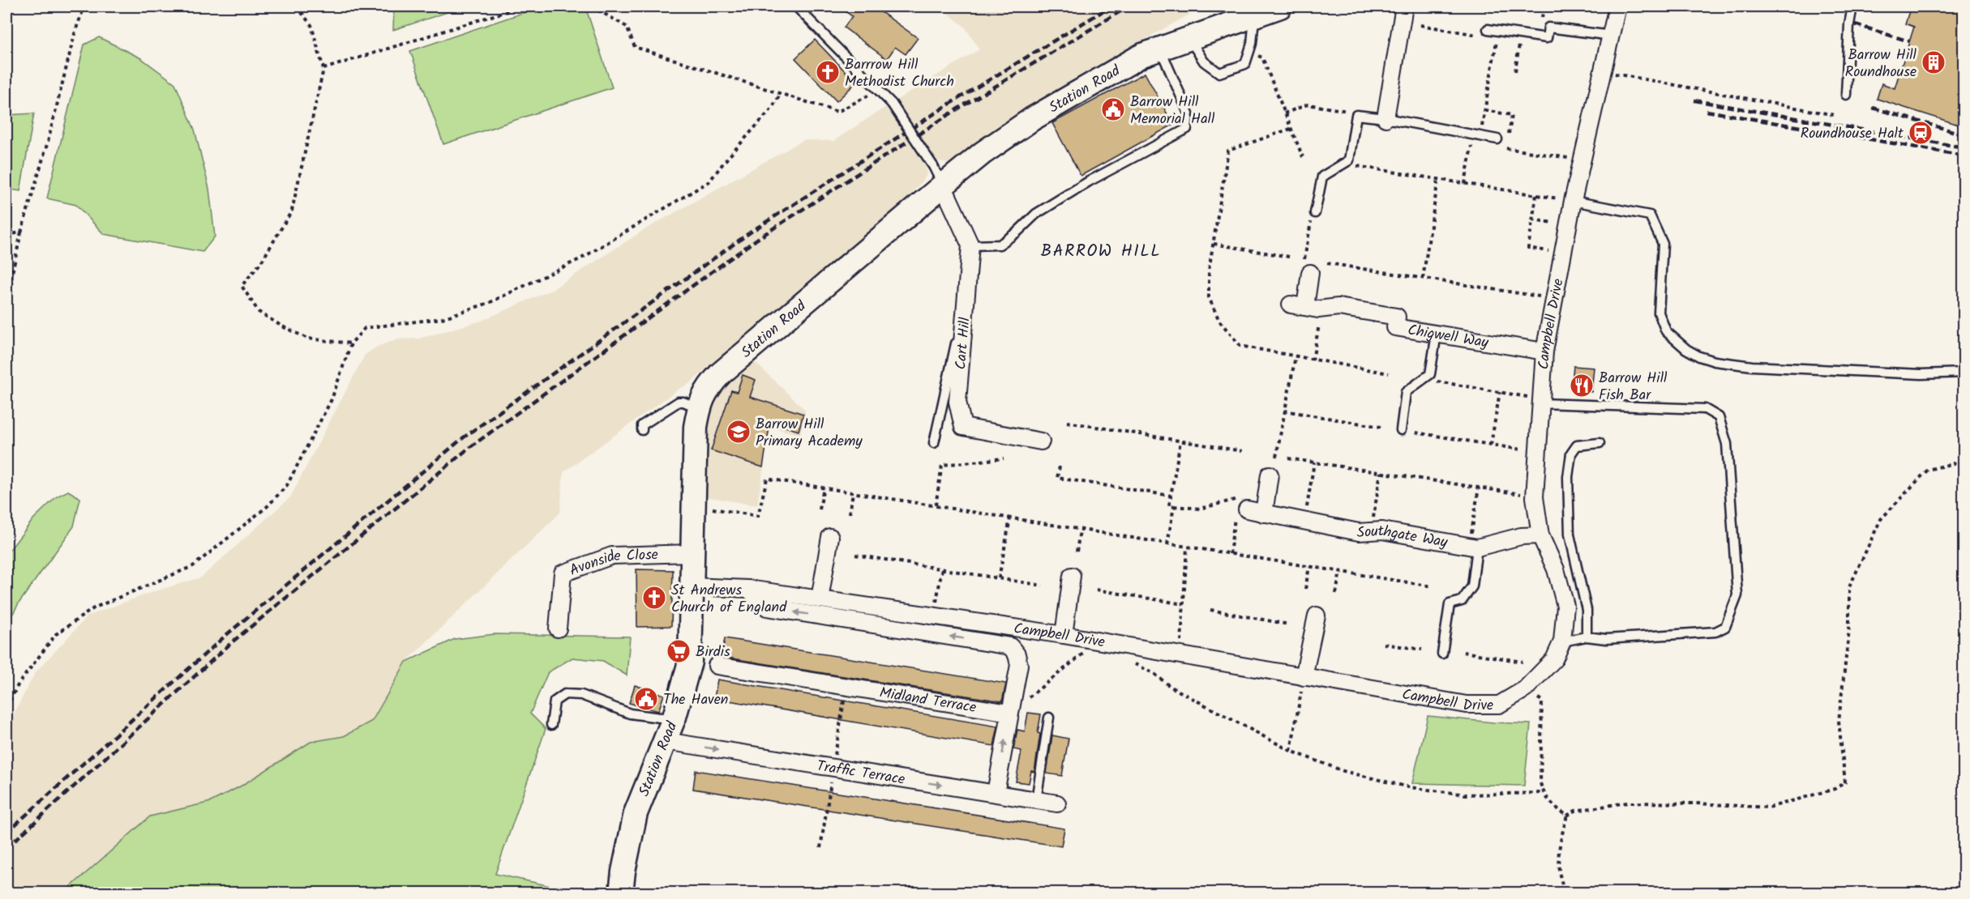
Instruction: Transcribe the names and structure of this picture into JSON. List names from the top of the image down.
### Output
{
  "streets": {
    "street": [
      "Station Road",
      "Campbell Drive",
      "Chigwell Way",
      "Cart Hill",
      "Southgate Way",
      "Avonside Close",
      "Midland Terrace",
      "Traffic Terrace"
    ]
  },
  "crossings": [
    ["Station Road", "Campbell Drive"],
    ["Station Road", "Cart Hill"],
    ["Station Road", "Avonside Close"],
    ["Station Road", "Traffic Terrace"],
    ["Campbell Drive", "Chigwell Way"],
    ["Campbell Drive", "Southgate Way"]
  ],
  "one_way": ["Traffic Terrace"],
  "districts": ["BARROW HILL"],
  "places": {
    "building": ["Barrow Hill Roundhouse"],
    "church": ["Barrrow Hill Methodist Church", "St Andrews Church of England"],
    "public building": ["Barrow Hill Memorial Hall", "The Haven"],
    "station": ["Roundhouse Halt"],
    "restaurant": ["Barrow Hill Fish Bar"],
    "school or university": ["Barrow Hill Primary Academy"],
    "supermarket": ["Birdis"]
  }
}
